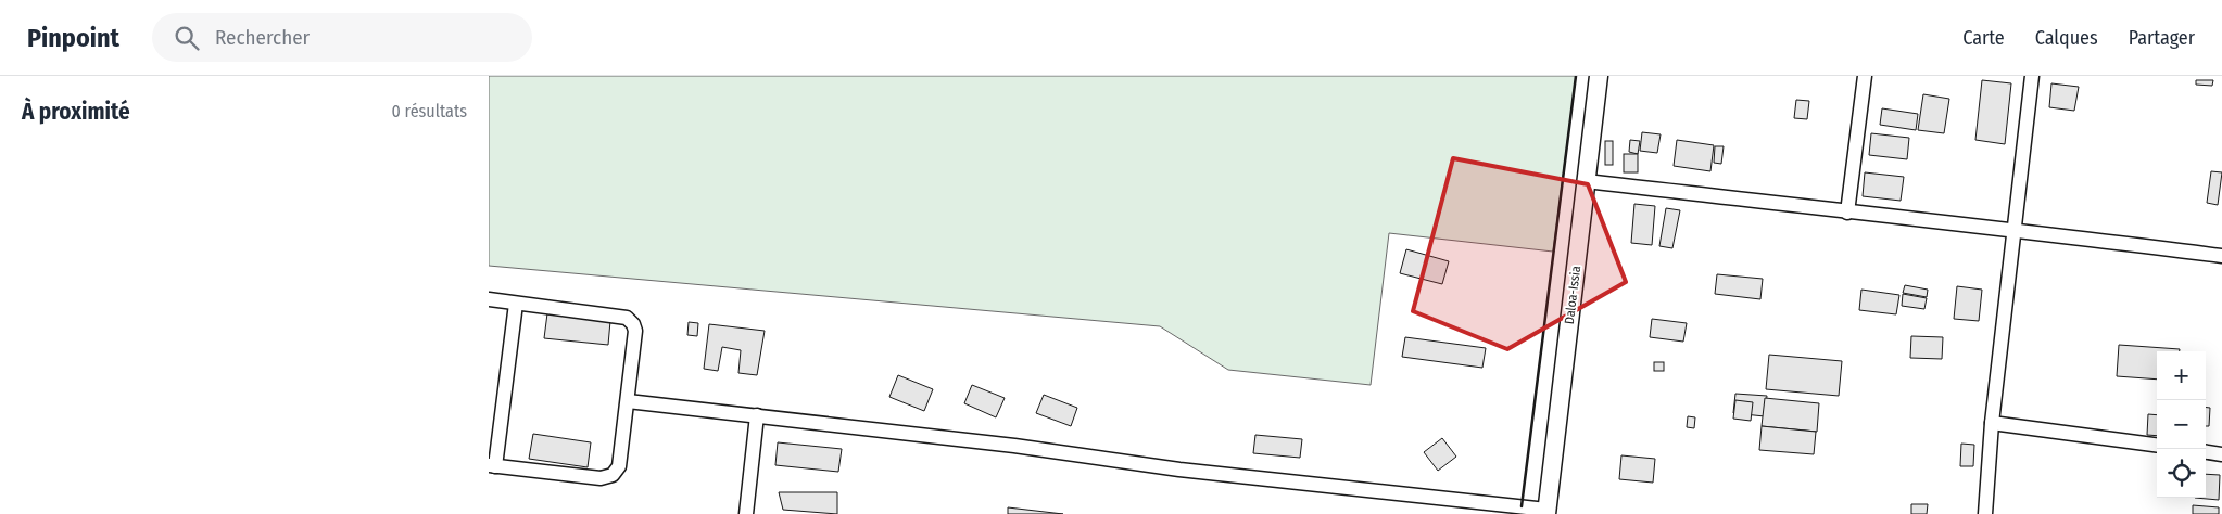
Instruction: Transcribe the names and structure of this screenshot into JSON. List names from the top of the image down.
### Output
{
  "streets": {
    "main road": ["Daloa-Issia"]
  },
  "page": {
    "header": "Pinpoint",
    "search": "Rechercher",
    "nav": ["Carte", "Calques", "Partager"],
    "heading": ["À proximité", "0 résultats"],
    "map_buttons": ["+", "−"]
  }
}
